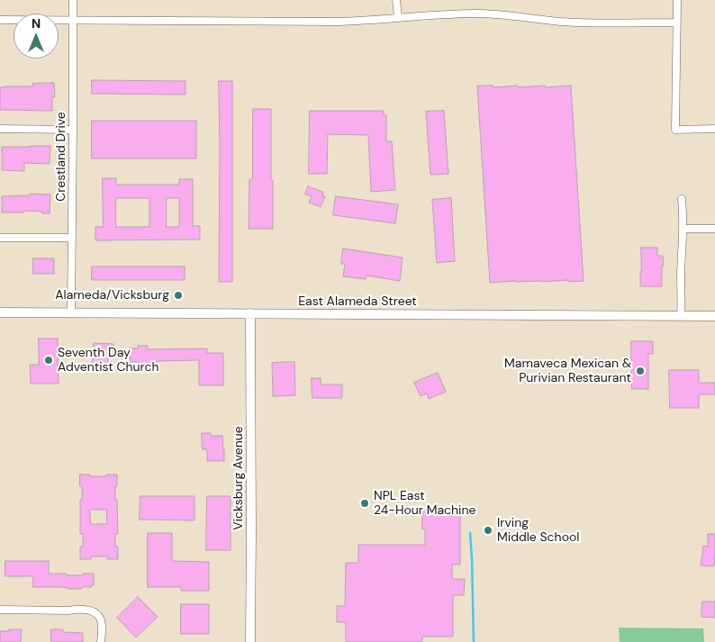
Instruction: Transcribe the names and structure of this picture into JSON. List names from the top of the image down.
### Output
{
  "streets": {
    "street": ["Crestland Drive", "East Alameda Street", "Vicksburg Avenue"]
  },
  "crossings": [
    ["Crestland Drive", "East Alameda Street"],
    ["East Alameda Street", "Vicksburg Avenue"]
  ],
  "places": [
    "Alameda/Vicksburg",
    "Seventh Day Adventist Church",
    "Mamaveca Mexican & Purivian Restaurant",
    "NPL East 24-Hour Machine",
    "Irving Middle School"
  ],
  "north": "top"
}
